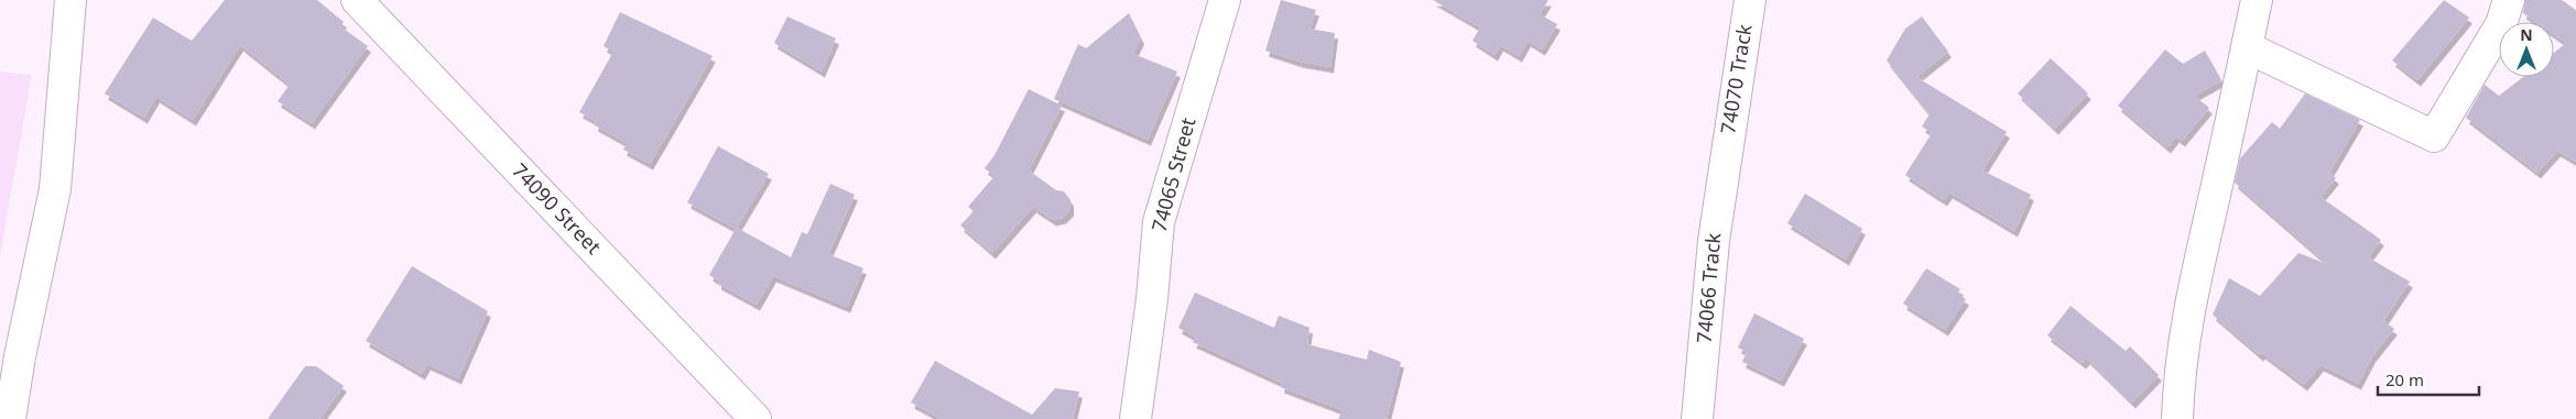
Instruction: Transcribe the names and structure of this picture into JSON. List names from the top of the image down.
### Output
{
  "streets": {
    "street": [
      "74070 Track",
      "74065 Street",
      "74090 Street",
      "74066 Track"
    ]
  },
  "crossings": [
    ["74070 Track", "74066 Track"]
  ],
  "scale_bar": "20 m",
  "north": "top"
}
